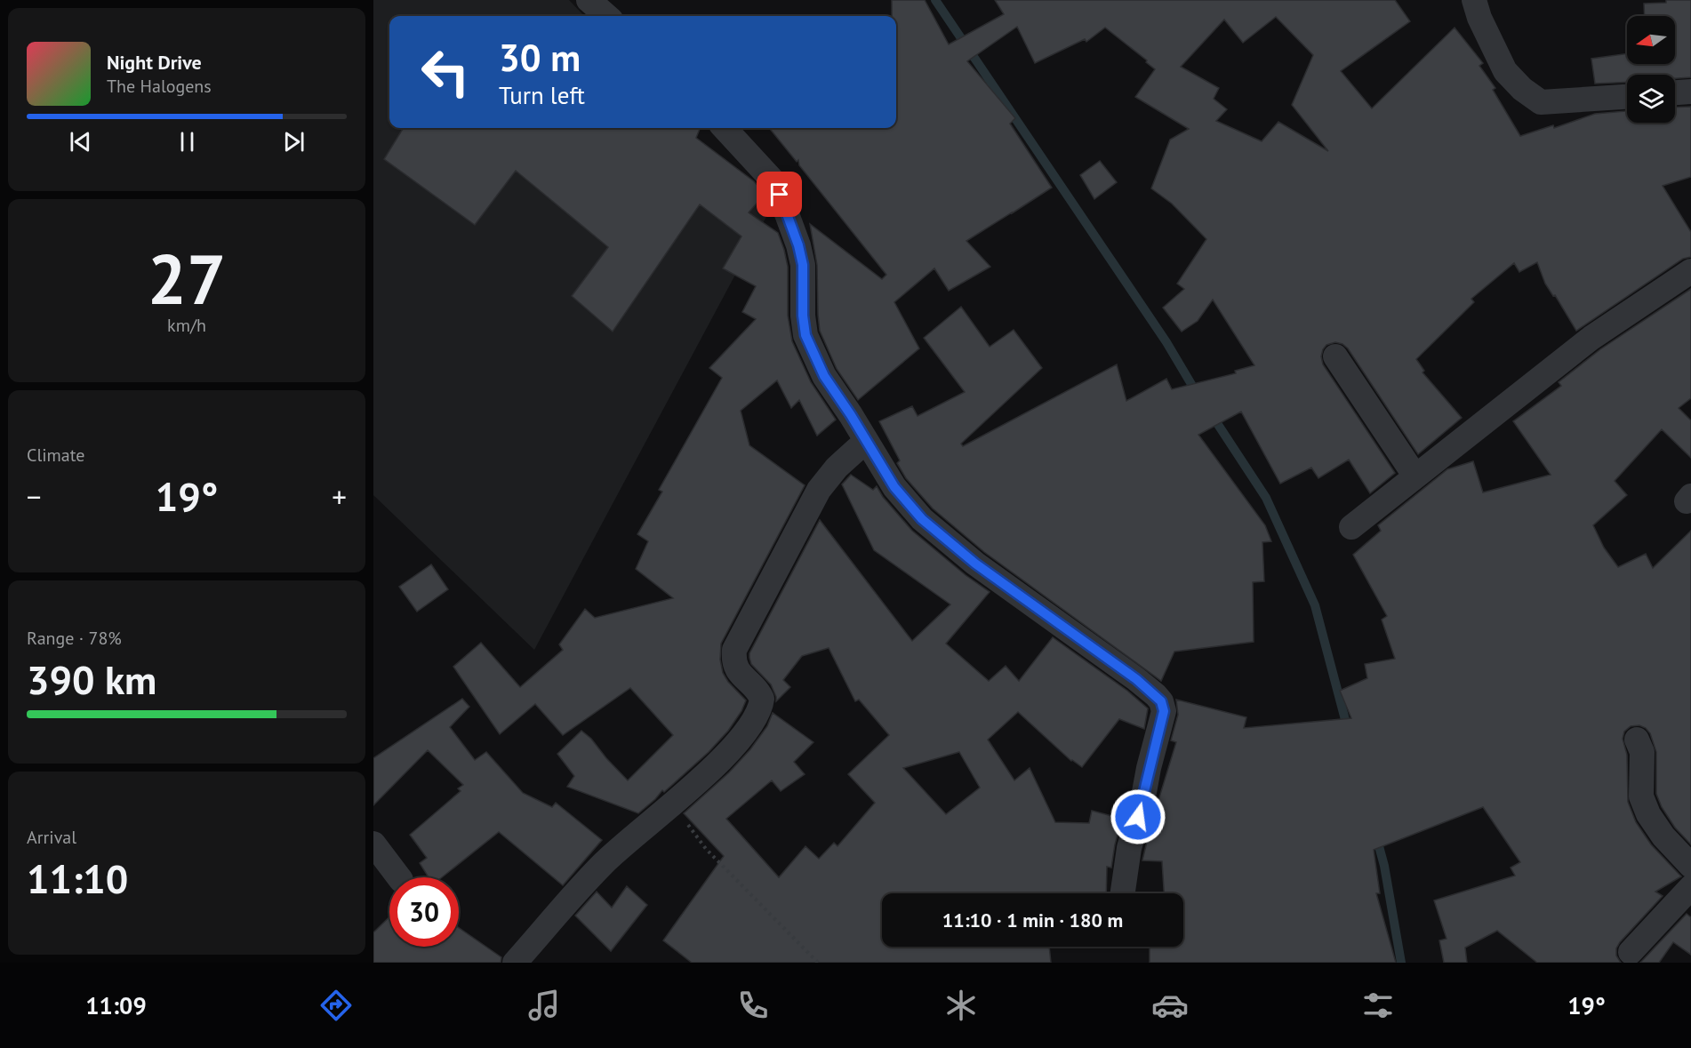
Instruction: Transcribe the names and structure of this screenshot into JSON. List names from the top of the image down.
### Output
{
  "north": "left",
  "page": {
    "turn": ["30 m", "Turn left"],
    "song": ["Night Drive", "The Halogens"],
    "tile": [
      ["27", "km/h"],
      "Climate",
      ["Range · 78%", "390 km"],
      ["Arrival", "11:10"]
    ],
    "heat": ["−", "19°", "+"],
    "limit": "30",
    "trip": "11:10 · 1 min · 180 m",
    "tabs": ["11:09", "19°"]
  }
}
